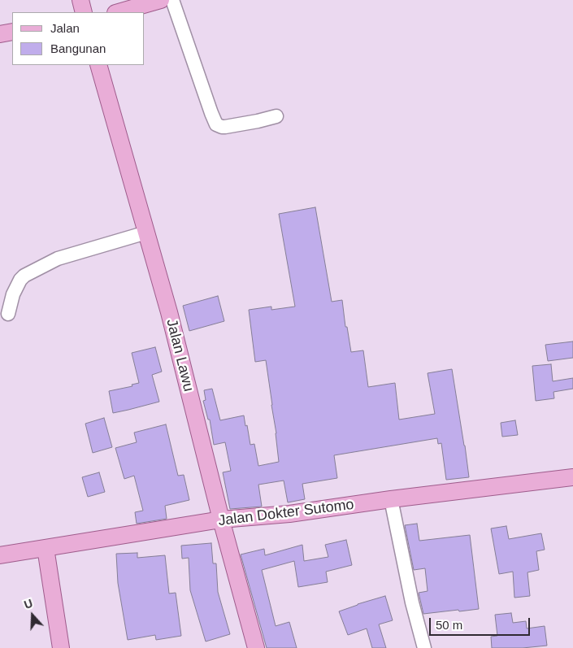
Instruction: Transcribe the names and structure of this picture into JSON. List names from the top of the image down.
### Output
{
  "streets": {
    "main road": ["Jalan Lawu", "Jalan Dokter Sutomo"]
  },
  "crossings": [
    ["Jalan Lawu", "Jalan Dokter Sutomo"]
  ],
  "legend": ["Jalan", "Bangunan"],
  "scale_bar": "50 m",
  "north": "top"
}
